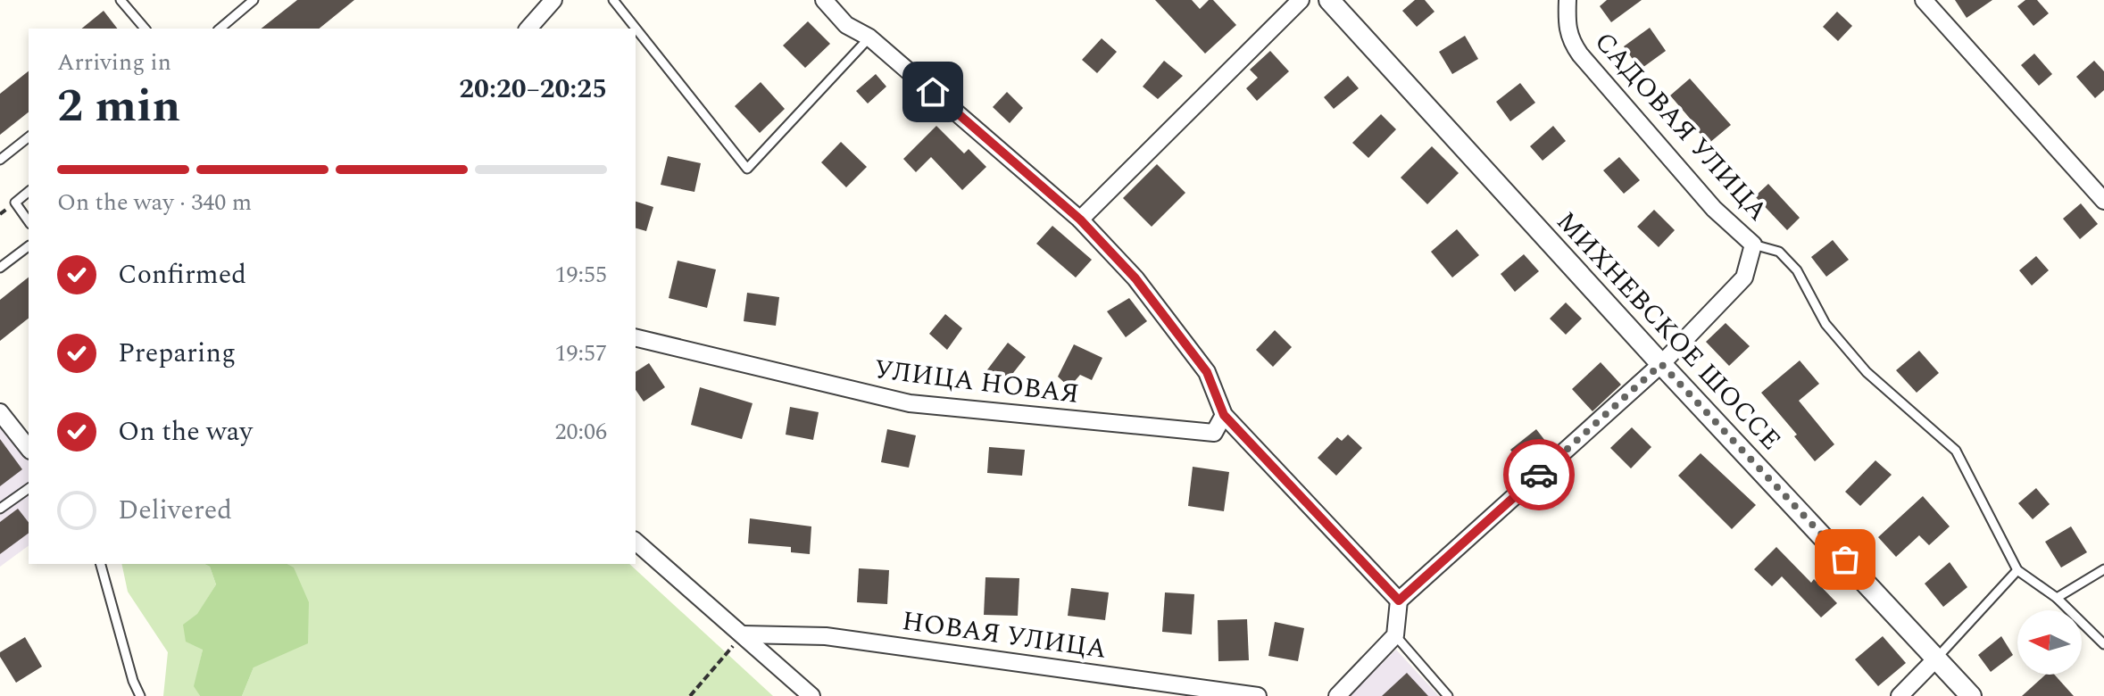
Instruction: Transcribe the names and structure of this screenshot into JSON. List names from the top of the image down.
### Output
{
  "streets": {
    "street": [
      "САДОВАЯ УЛИЦА",
      "МИХНЕВСКОЕ ШОССЕ",
      "УЛИЦА НОВАЯ",
      "НОВАЯ УЛИЦА"
    ]
  },
  "north": "left",
  "page": {
    "heading": ["2 min", "Arriving in", "20:20–20:25"],
    "bar": "On the way · 340 m",
    "list": [
      ["Confirmed", "19:55"],
      ["Preparing", "19:57"],
      ["On the way", "20:06"],
      "Delivered"
    ]
  }
}
